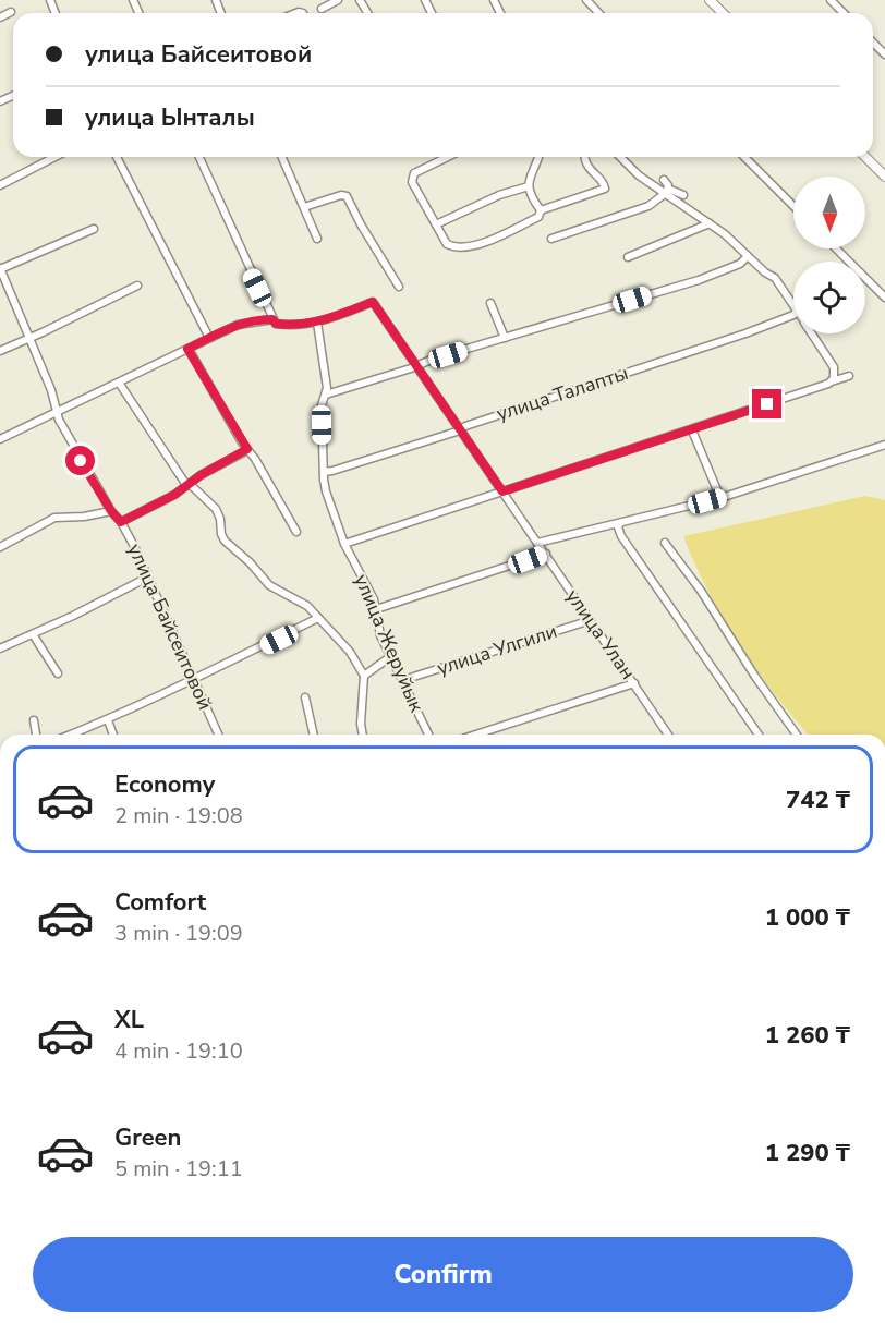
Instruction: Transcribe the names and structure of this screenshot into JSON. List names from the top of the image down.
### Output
{
  "streets": {
    "street": [
      "улица Талапты",
      "улица Байсеитовой",
      "улица Улан",
      "улица Жеруйык",
      "улица Улгили"
    ]
  },
  "crossings": [
    ["улица Талапты", "улица Улан"],
    ["улица Талапты", "улица Жеруйык"],
    ["улица Улан", "улица Жеруйык"],
    ["улица Улан", "улица Улгили"],
    ["улица Жеруйык", "улица Улгили"]
  ],
  "north": "bottom",
  "page": {
    "banner": ["улица Байсеитовой", "улица Ынталы"],
    "list": [
      {
        "name": "Economy",
        "note": "2 min · 19:08",
        "value": "742 ₸"
      },
      {
        "name": "Comfort",
        "note": "3 min · 19:09",
        "value": "1 000 ₸"
      },
      {
        "name": "XL",
        "note": "4 min · 19:10",
        "value": "1 260 ₸"
      },
      {
        "name": "Green",
        "note": "5 min · 19:11",
        "value": "1 290 ₸"
      }
    ],
    "buttons": "Confirm"
  }
}
